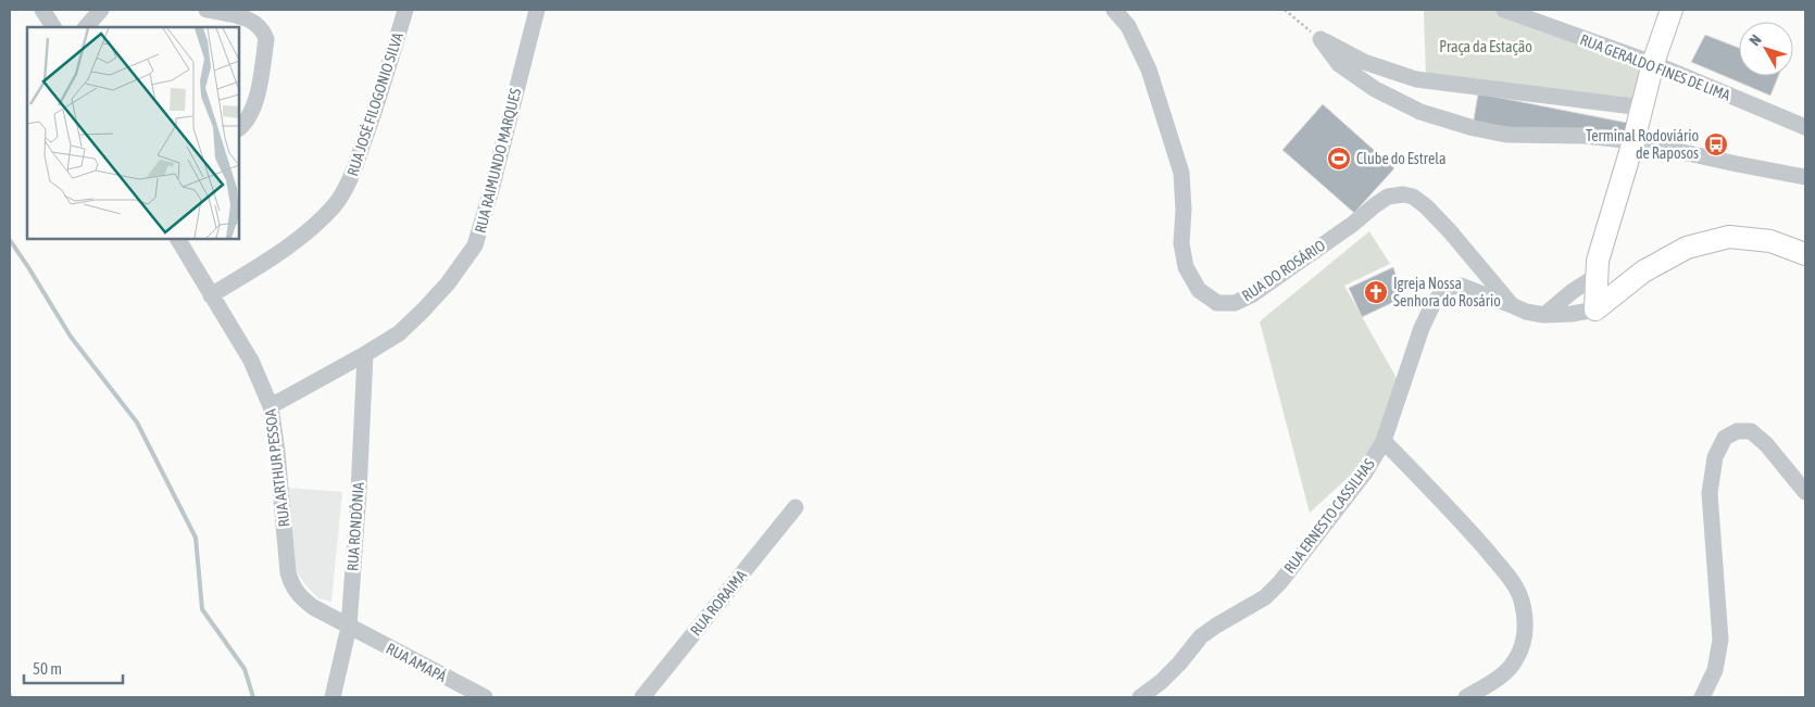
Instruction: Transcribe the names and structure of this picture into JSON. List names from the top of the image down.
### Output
{
  "streets": {
    "street": [
      "RUA GERALDO FINES DE LIMA",
      "RUA JOSÉ FILOGONIO SILVA",
      "RUA RAIMUNDO MARQUES",
      "RUA DO ROSÁRIO",
      "RUA ARTHUR PESSOA",
      "RUA ERNESTO CASSILHAS",
      "RUA RONDÔNIA",
      "RUA RORAIMA",
      "RUA AMAPÁ"
    ]
  },
  "crossings": [
    ["RUA JOSÉ FILOGONIO SILVA", "RUA ARTHUR PESSOA"],
    ["RUA RAIMUNDO MARQUES", "RUA ARTHUR PESSOA"],
    ["RUA RAIMUNDO MARQUES", "RUA RONDÔNIA"],
    ["RUA DO ROSÁRIO", "RUA ERNESTO CASSILHAS"],
    ["RUA ARTHUR PESSOA", "RUA RONDÔNIA"],
    ["RUA ARTHUR PESSOA", "RUA AMAPÁ"],
    ["RUA RONDÔNIA", "RUA AMAPÁ"]
  ],
  "parks": ["Praça da Estação"],
  "places": {
    "bus stop": ["Terminal Rodoviário de Raposos"],
    "sports": ["Clube do Estrela"],
    "church": ["Igreja Nossa Senhora do Rosário"]
  },
  "scale_bar": "50 m",
  "north": "top left"
}
